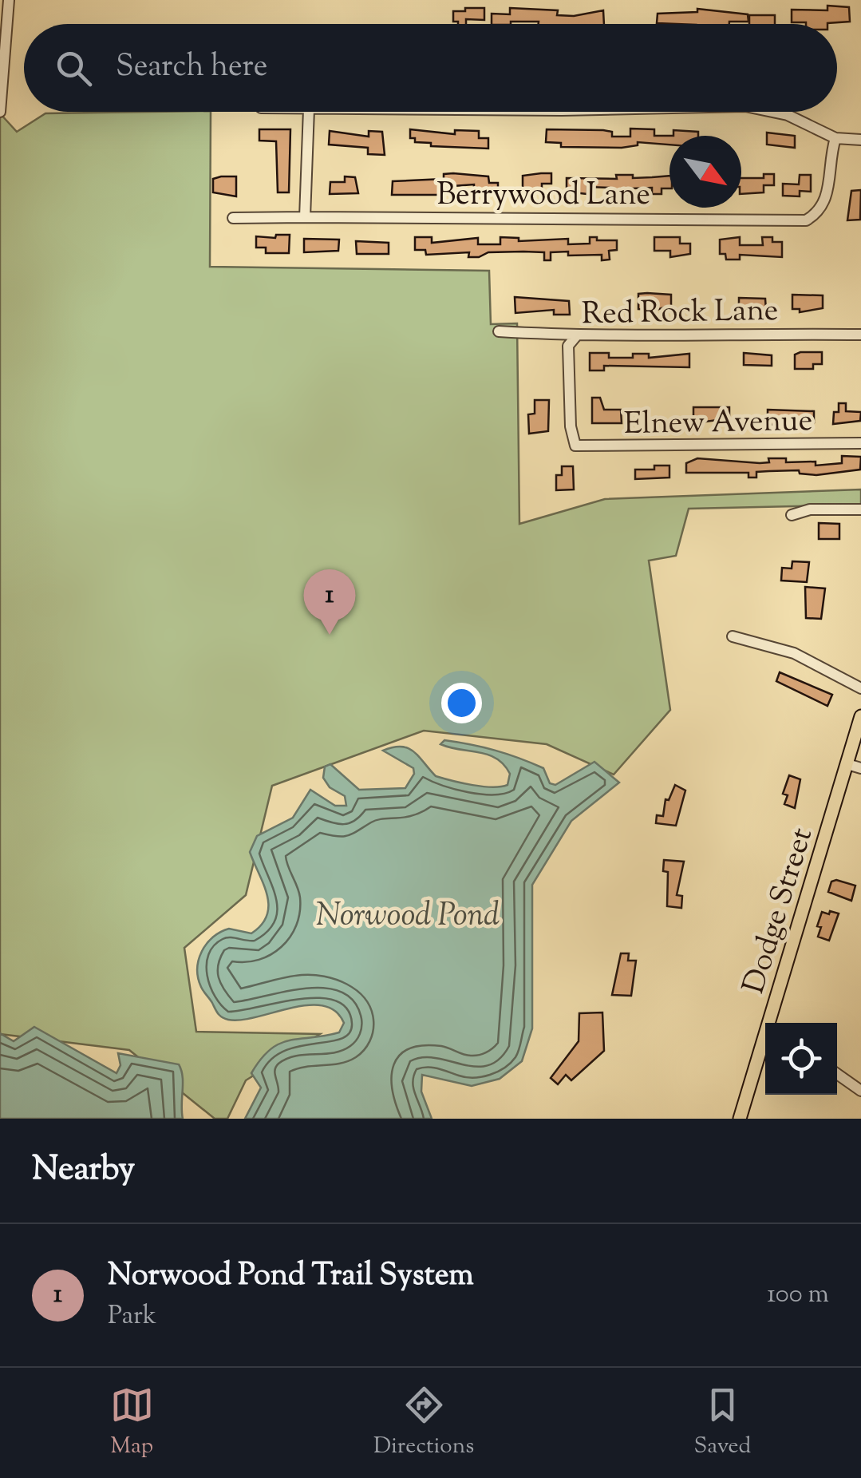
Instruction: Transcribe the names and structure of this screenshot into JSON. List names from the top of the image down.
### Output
{
  "streets": {
    "main road": ["Dodge Street"],
    "street": ["Berrywood Lane", "Red Rock Lane", "Elnew Avenue"]
  },
  "crossings": [
    ["Red Rock Lane", "Elnew Avenue"]
  ],
  "water": ["Norwood Pond"],
  "north": "bottom right",
  "page": {
    "search": "Search here",
    "pins": "1",
    "heading": "Nearby",
    "list": [
      {
        "mark": "1",
        "name": "Norwood Pond Trail System",
        "note": "Park",
        "value": "100 m"
      }
    ],
    "nav": ["Map", "Directions", "Saved"]
  }
}
